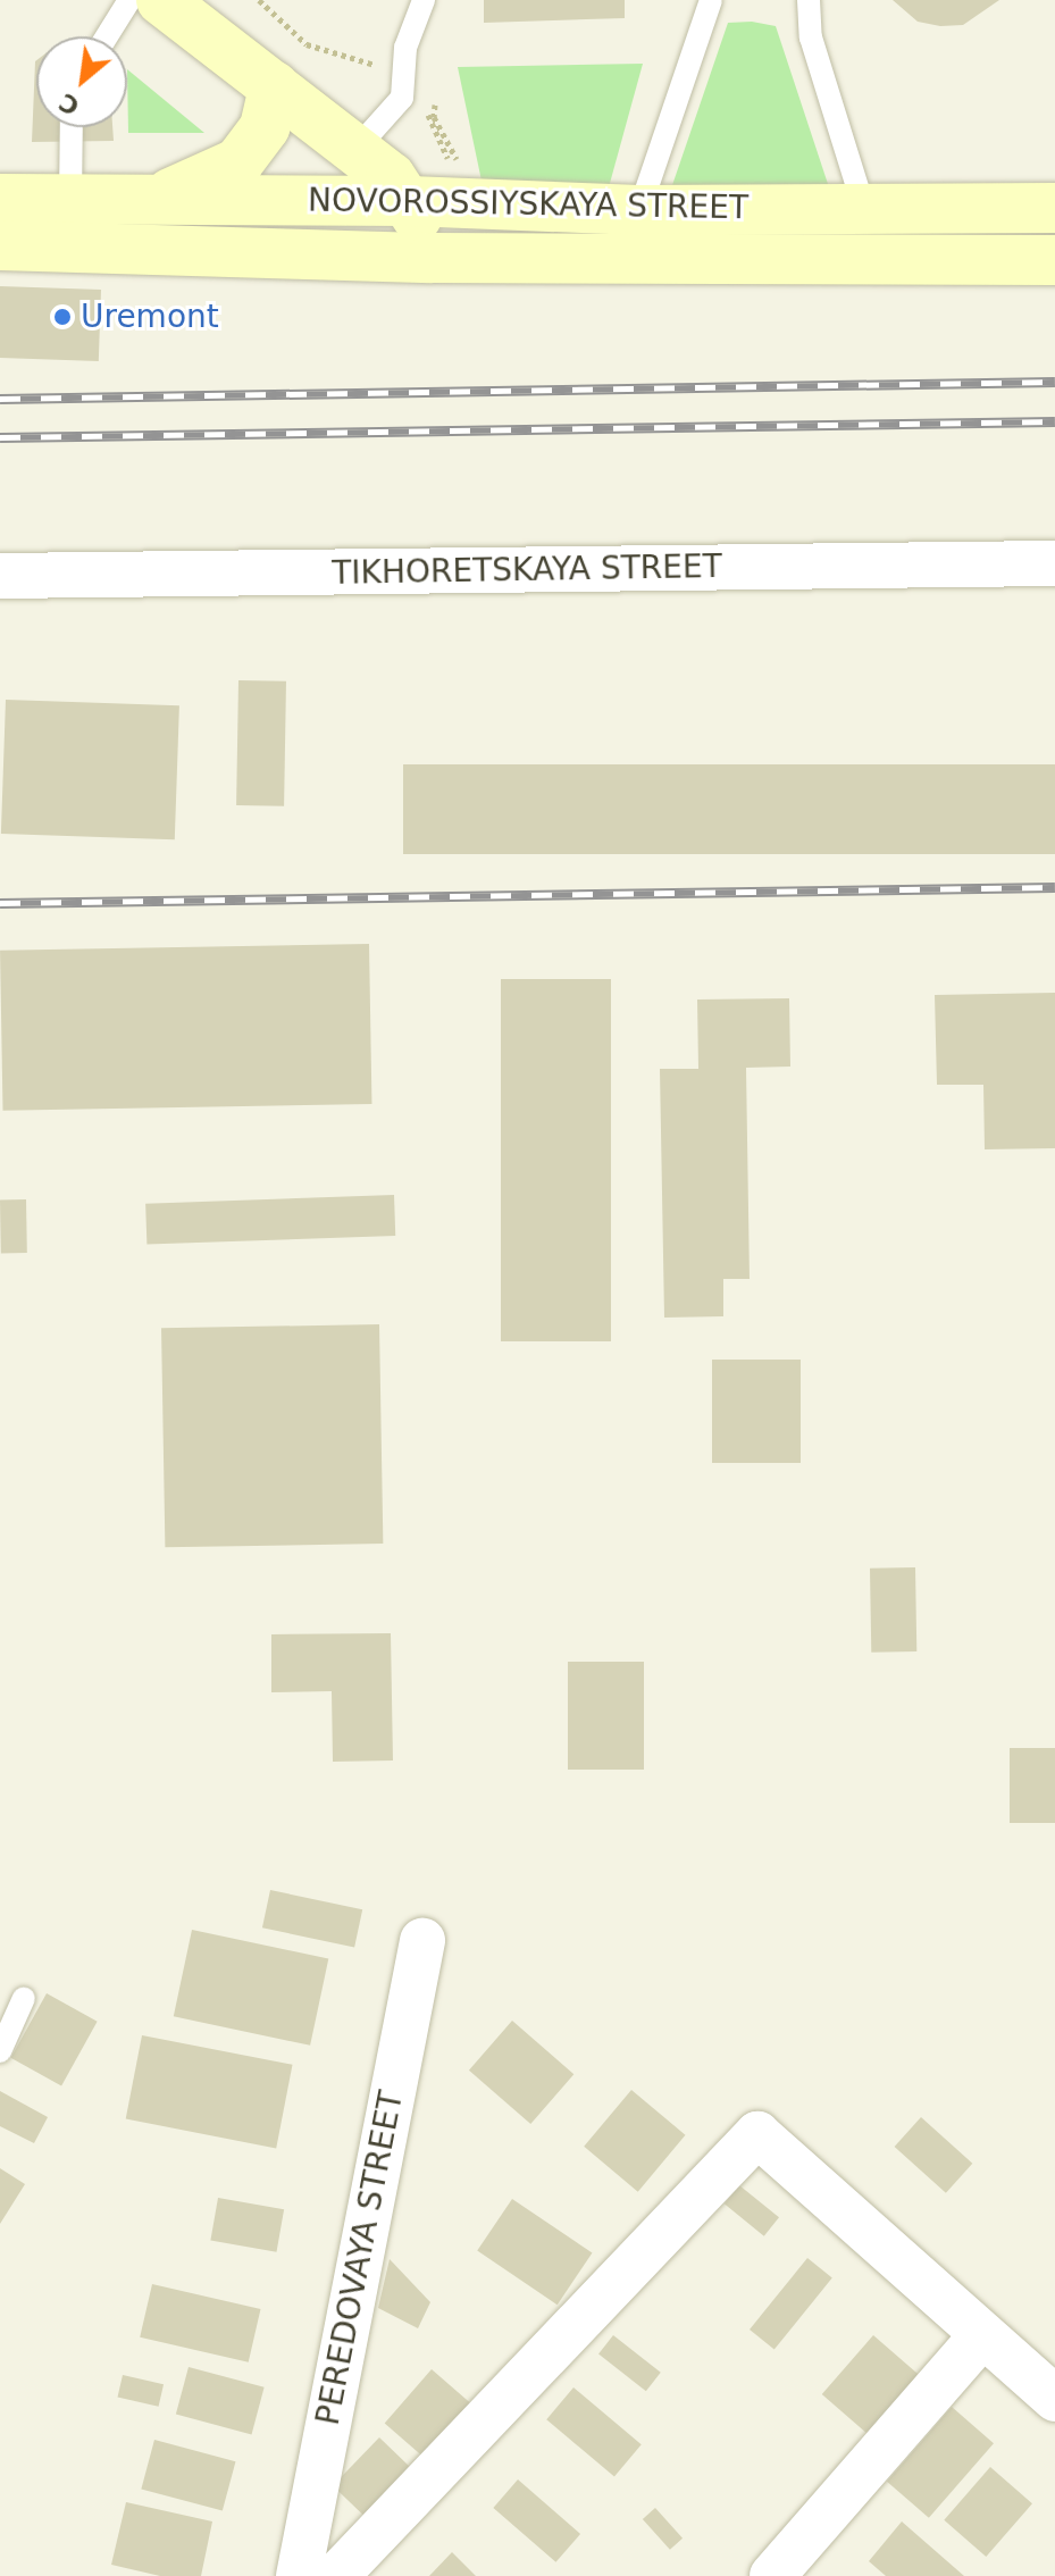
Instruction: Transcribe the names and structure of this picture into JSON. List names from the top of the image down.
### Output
{
  "streets": {
    "main road": ["NOVOROSSIYSKAYA STREET"],
    "street": ["TIKHORETSKAYA STREET", "PEREDOVAYA STREET"]
  },
  "places": ["Uremont"],
  "north": "bottom left"
}
